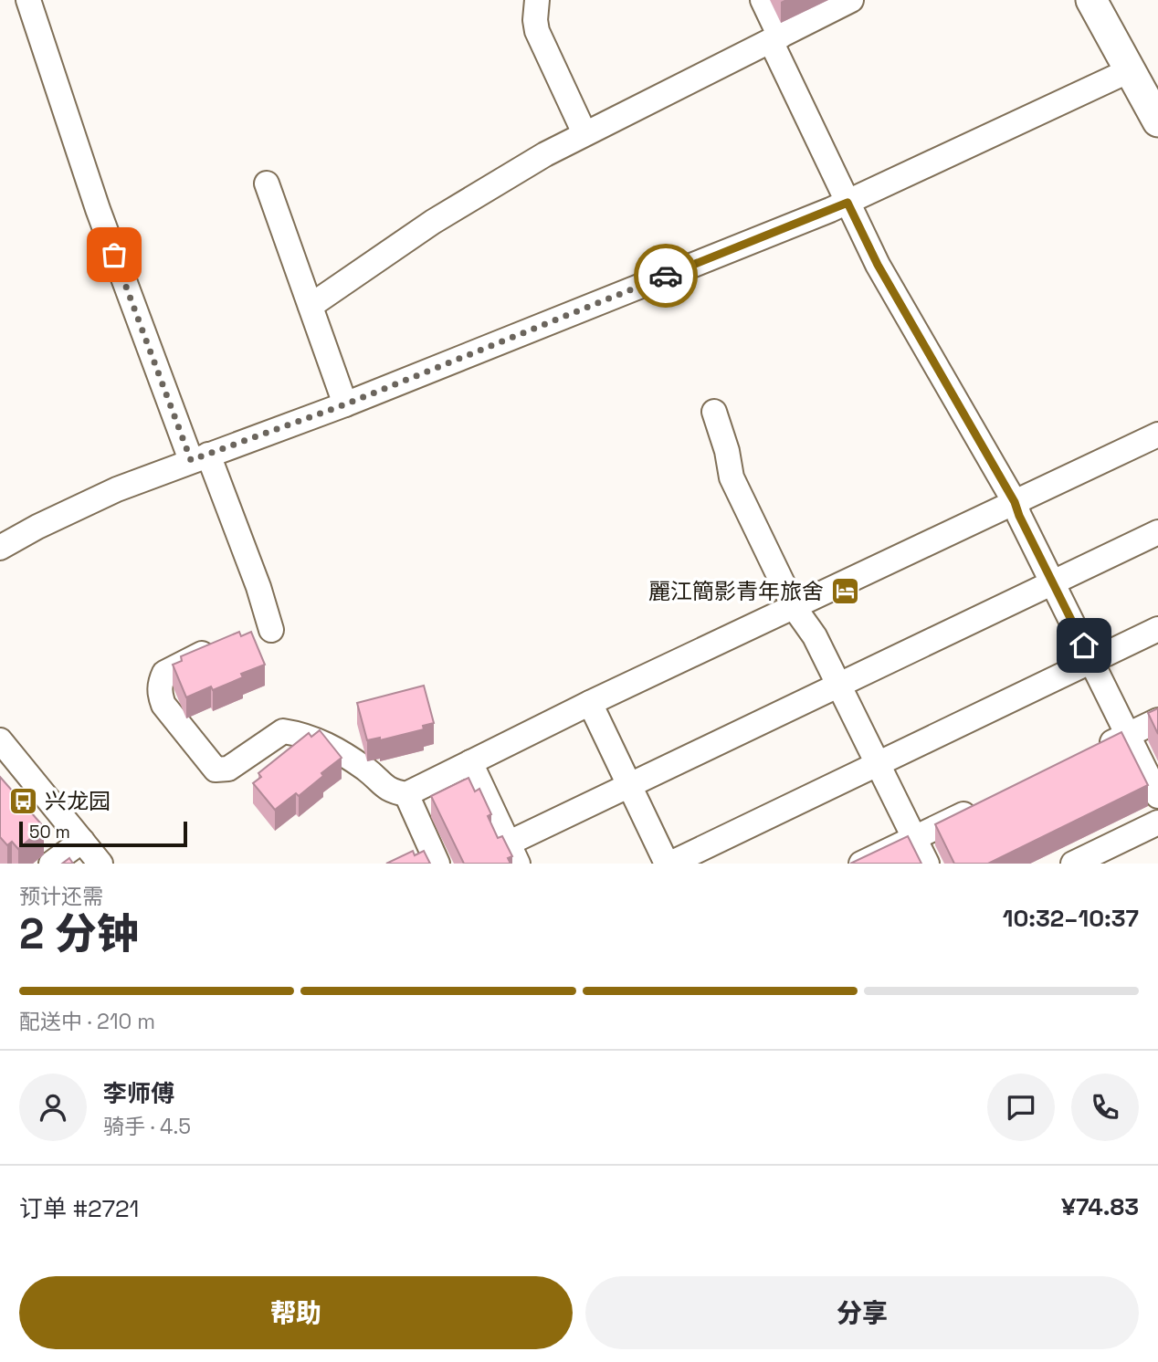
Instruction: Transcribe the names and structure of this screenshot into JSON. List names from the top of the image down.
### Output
{
  "places": {
    "hotel": ["麗江簡影青年旅舍"],
    "bus stop": ["兴龙园"]
  },
  "scale_bar": "50 m",
  "page": {
    "scale": "50 m",
    "heading": ["2 分钟", "预计还需", "10:32–10:37"],
    "panel": [
      "李师傅",
      "骑手 · 4.5",
      "订单 #2721",
      "¥74.83"
    ],
    "bar": "配送中 · 210 m",
    "buttons": ["帮助", "分享"]
  }
}
